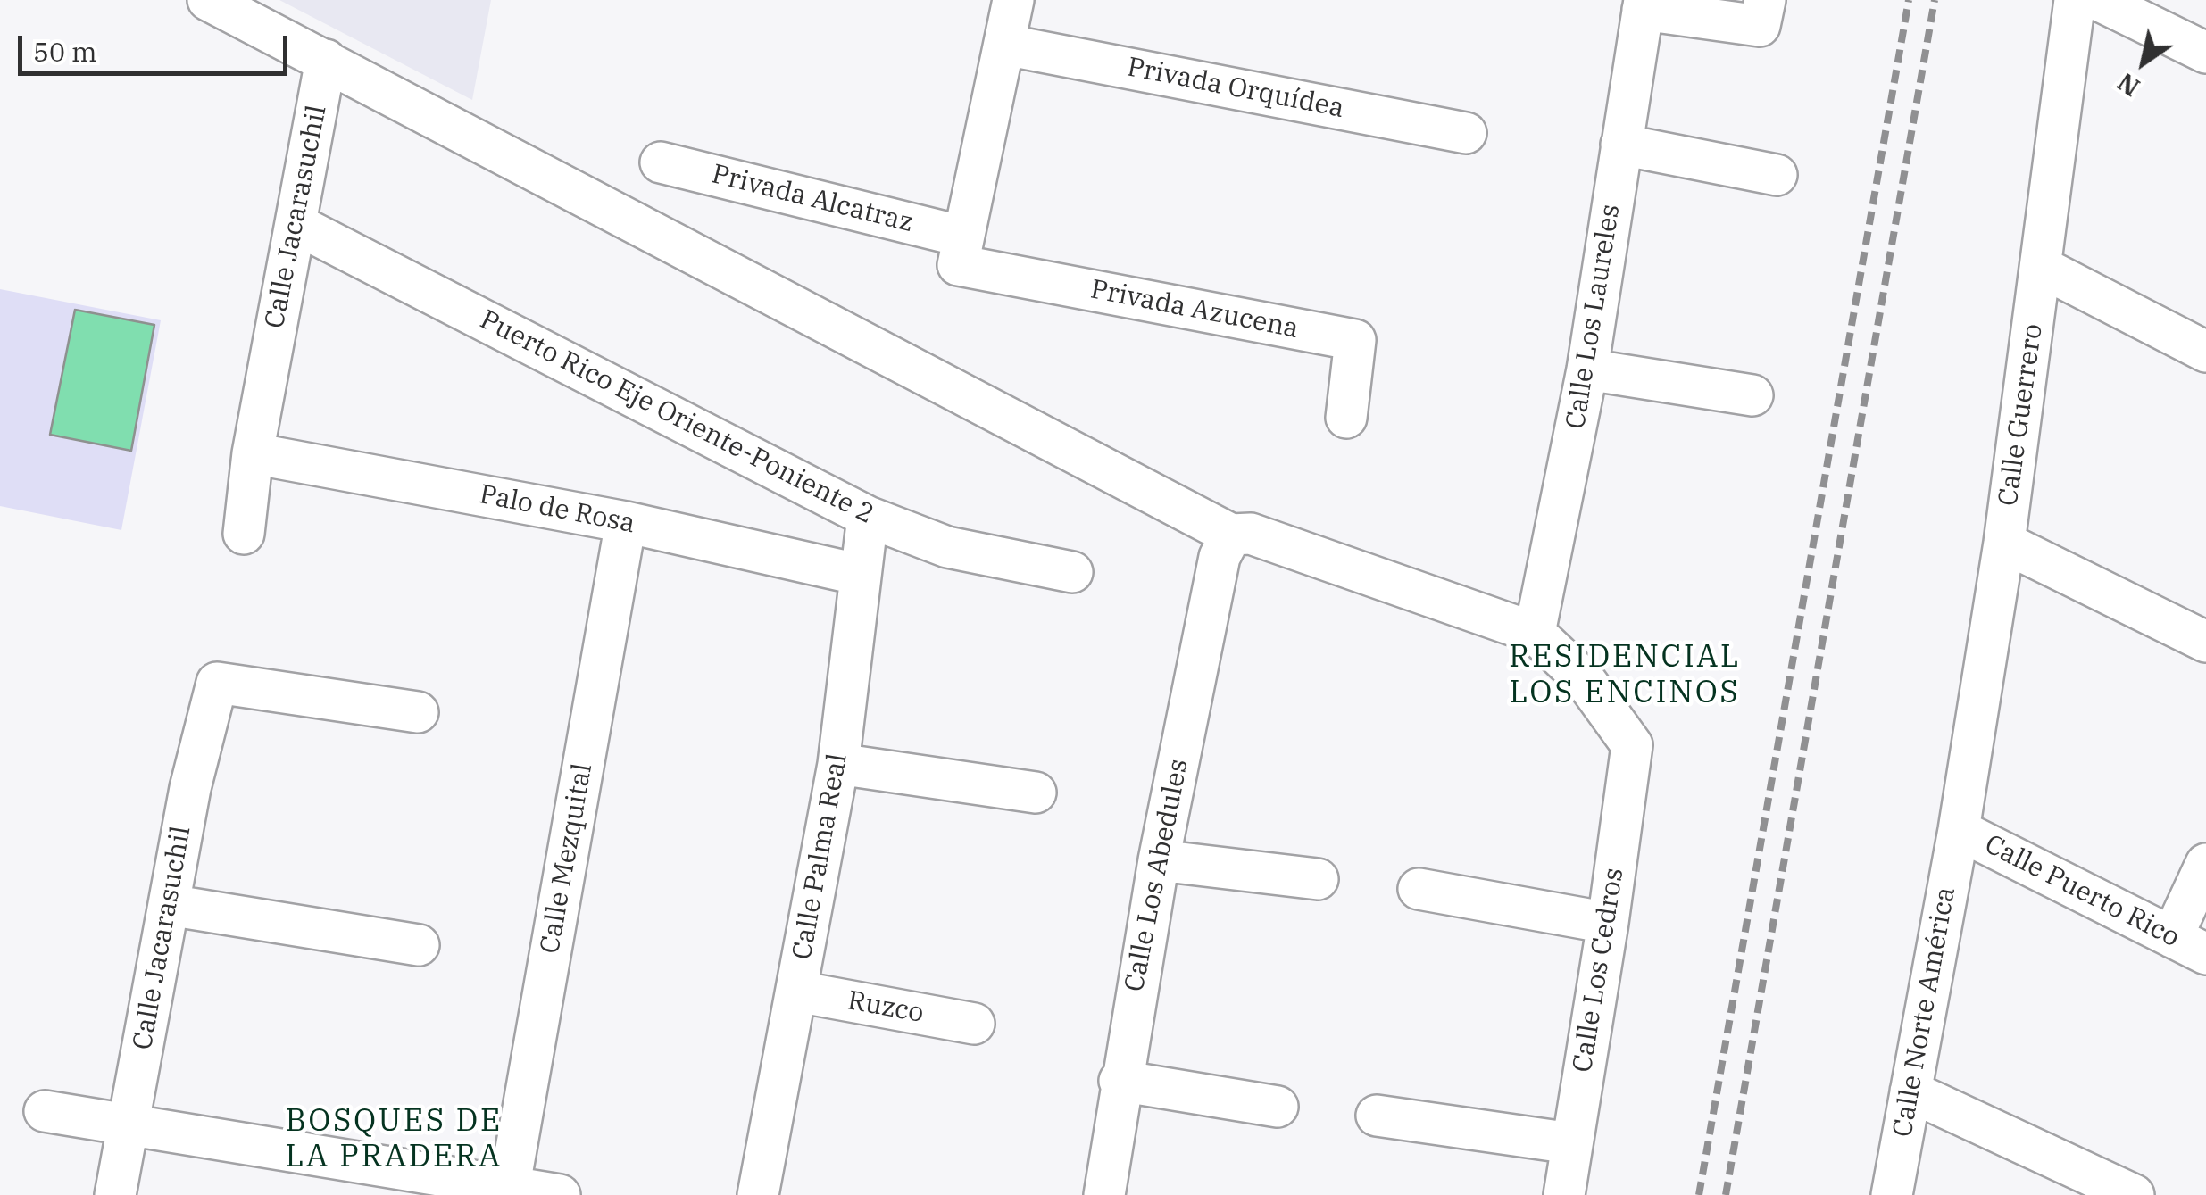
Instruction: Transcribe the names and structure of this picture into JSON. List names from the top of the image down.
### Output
{
  "streets": {
    "street": [
      "Privada Orquídea",
      "Privada Alcatraz",
      "Calle Jacarasuchil",
      "Privada Azucena",
      "Calle Los Laureles",
      "Calle Guerrero",
      "Puerto Rico Eje Oriente-Poniente 2",
      "Palo de Rosa",
      "Calle Palma Real",
      "Calle Mezquital",
      "Calle Los Abedules",
      "Calle Puerto Rico",
      "Calle Los Cedros",
      "Ruzco",
      "Calle Norte América"
    ]
  },
  "crossings": [
    ["Privada Alcatraz", "Privada Azucena"],
    ["Calle Jacarasuchil", "Puerto Rico Eje Oriente-Poniente 2"],
    ["Calle Jacarasuchil", "Palo de Rosa"],
    ["Calle Los Laureles", "Calle Los Cedros"],
    ["Calle Guerrero", "Calle Puerto Rico"],
    ["Calle Guerrero", "Calle Norte América"],
    ["Puerto Rico Eje Oriente-Poniente 2", "Calle Palma Real"],
    ["Palo de Rosa", "Calle Palma Real"],
    ["Palo de Rosa", "Calle Mezquital"],
    ["Calle Palma Real", "Ruzco"],
    ["Calle Puerto Rico", "Calle Norte América"]
  ],
  "districts": ["RESIDENCIAL LOS ENCINOS", "BOSQUES DE LA PRADERA"],
  "scale_bar": "50 m",
  "north": "bottom left"
}
